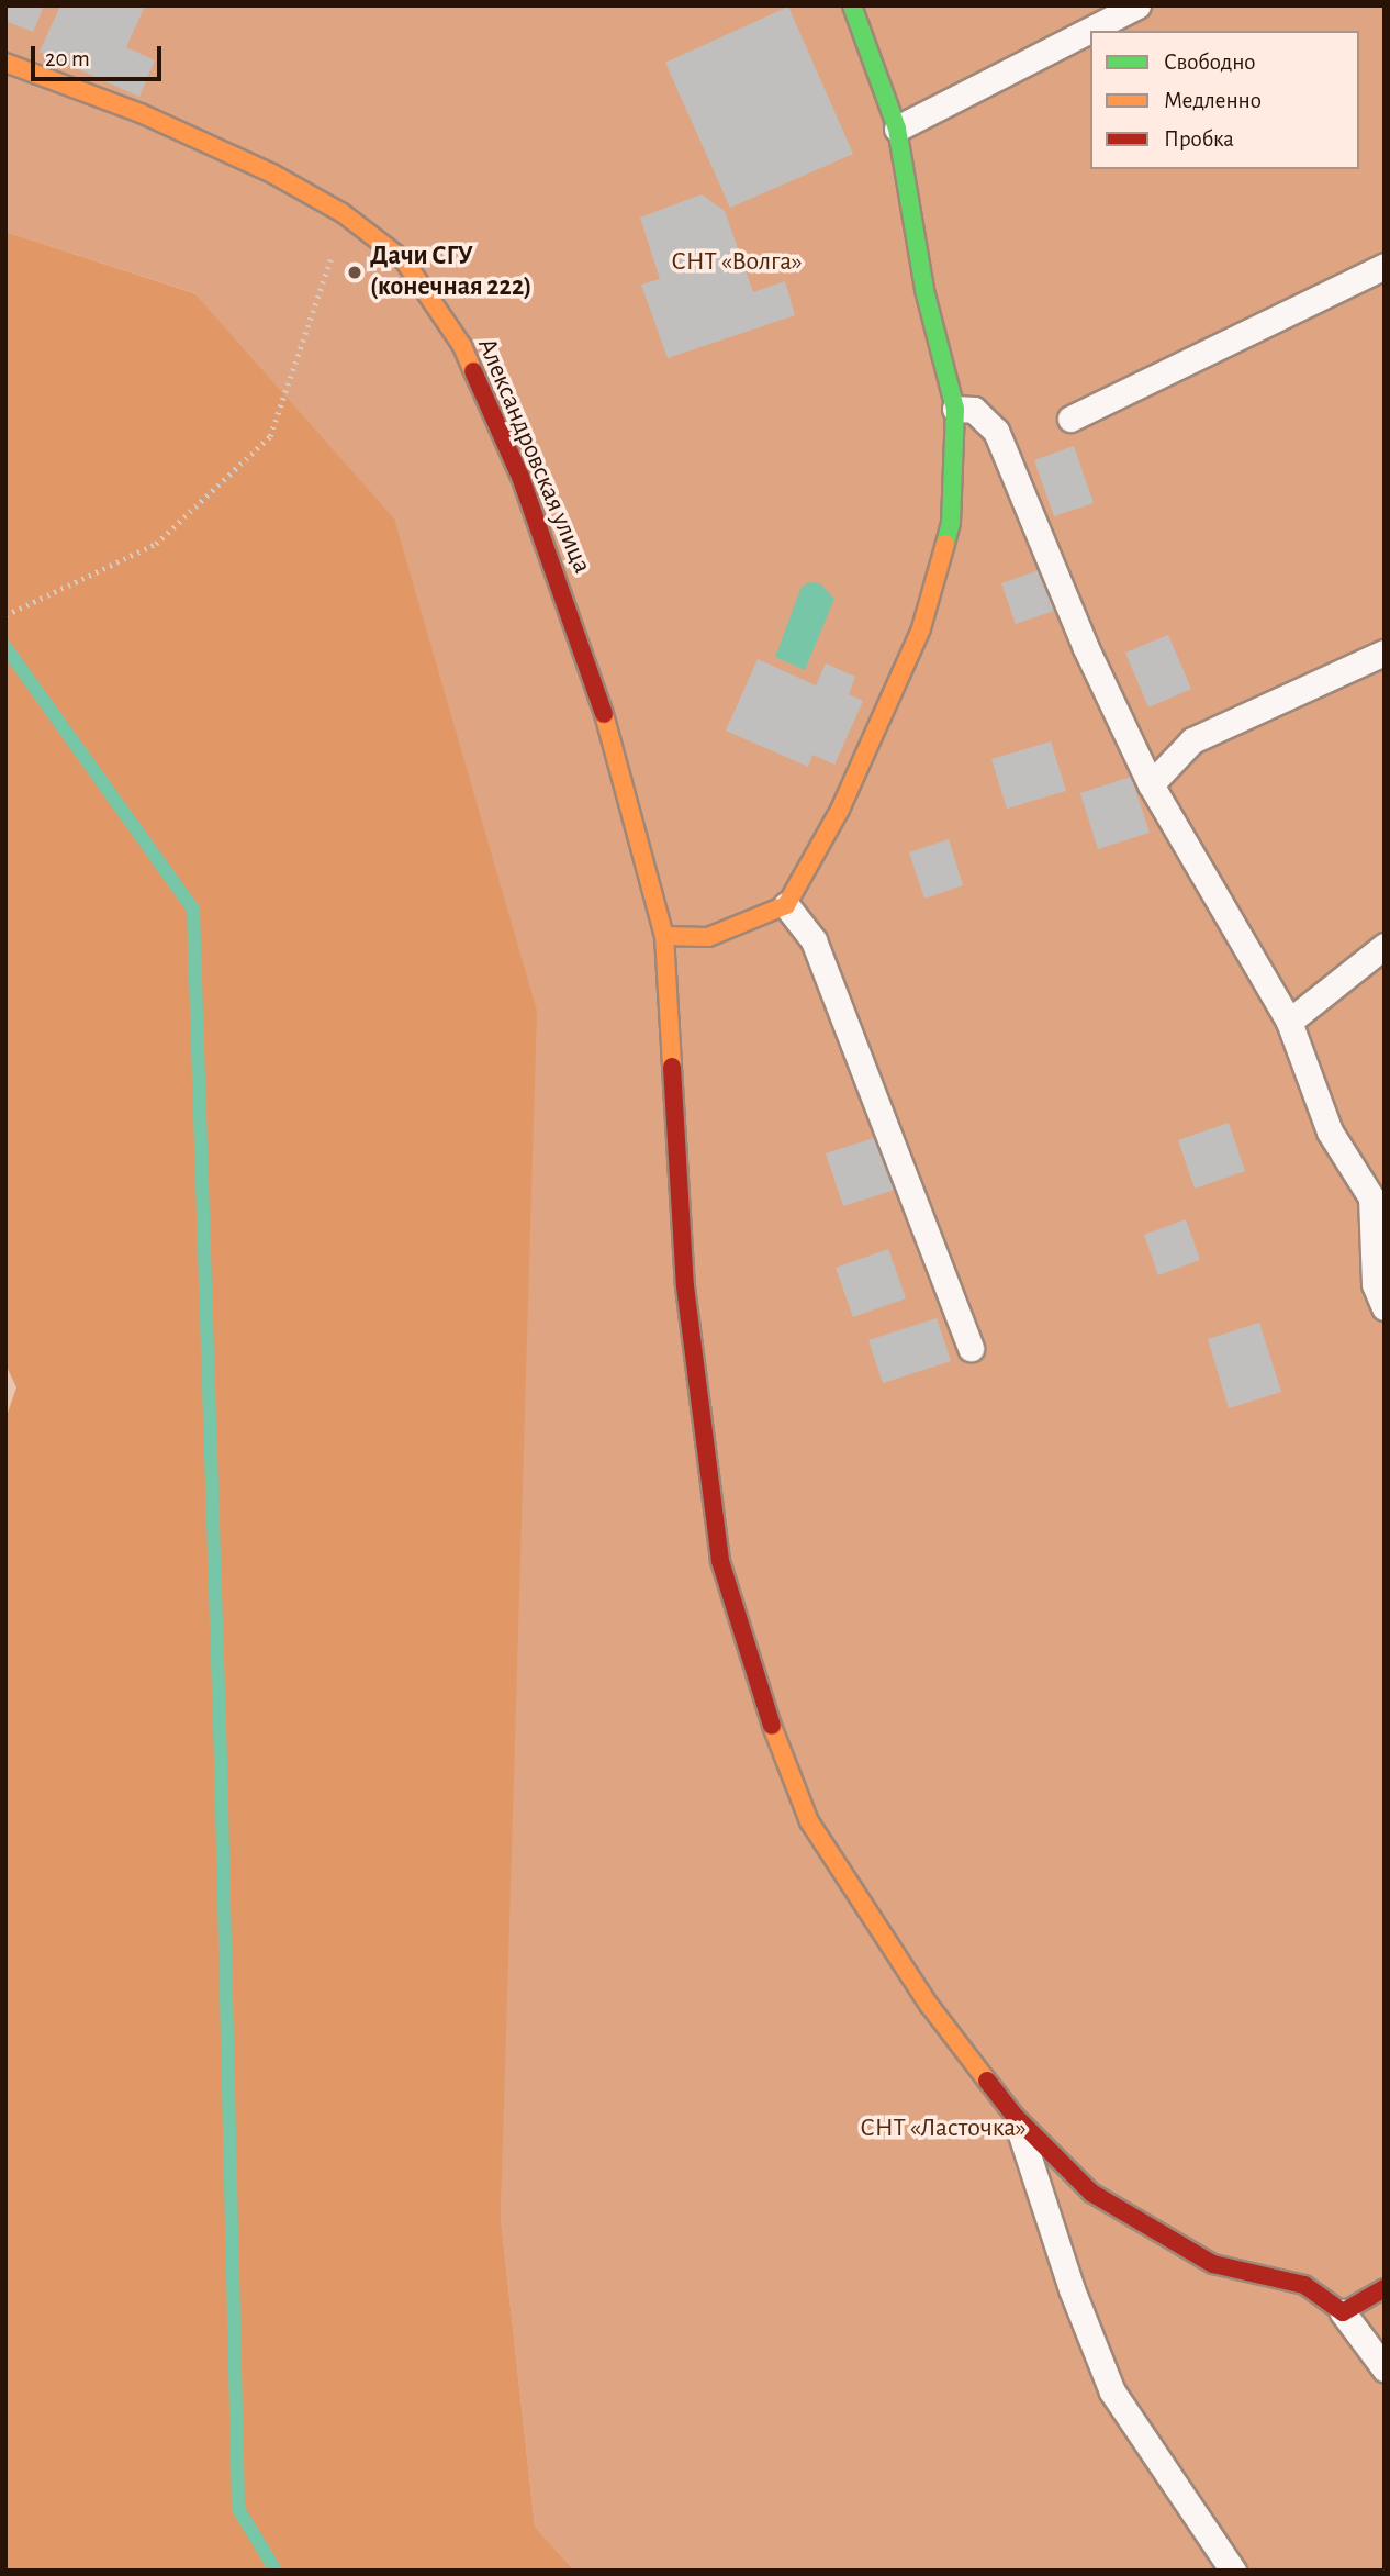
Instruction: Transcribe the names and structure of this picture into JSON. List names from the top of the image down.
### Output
{
  "streets": {
    "street": ["Александровская улица"]
  },
  "parks": ["СНТ «Волга»", "СНТ «Ласточка»"],
  "places": ["Дачи СГУ (конечная 222)"],
  "legend": ["Свободно", "Медленно", "Пробка"],
  "scale_bar": "20 m"
}
